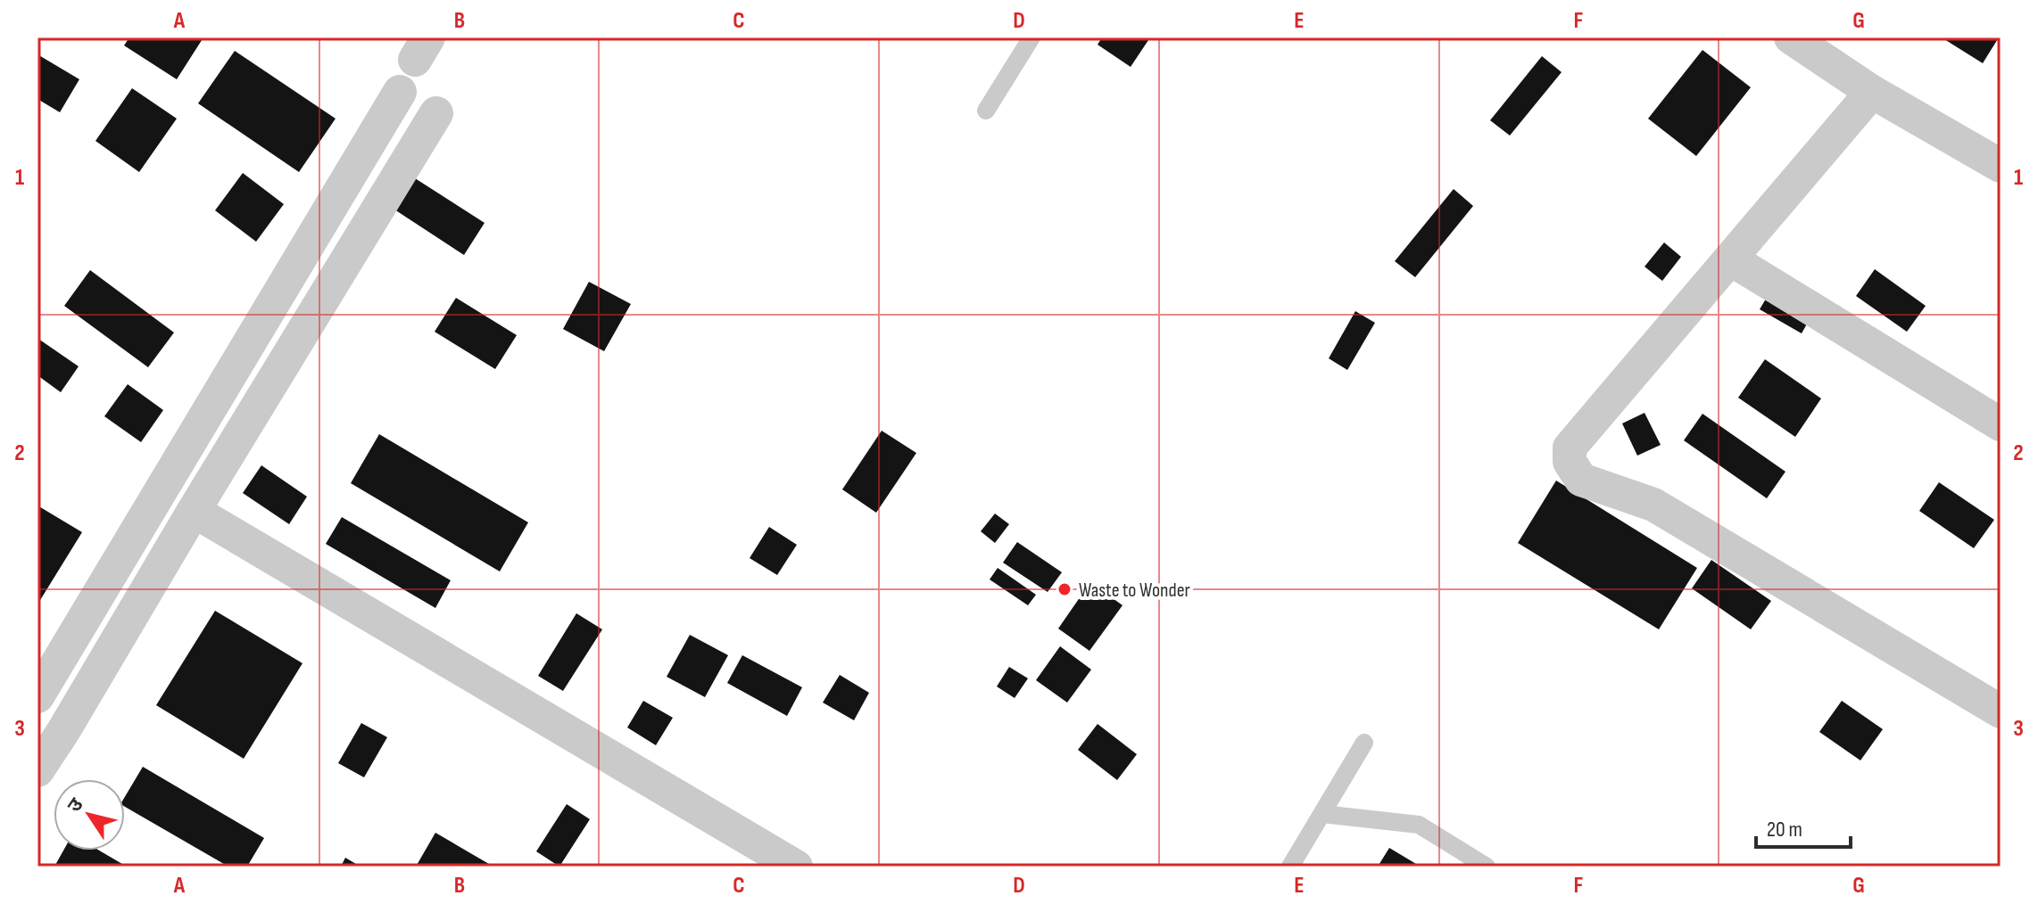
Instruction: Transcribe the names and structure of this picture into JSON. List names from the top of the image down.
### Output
{
  "places": ["Waste to Wonder"],
  "scale_bar": "20 m",
  "north": "top left",
  "grid": {
    "columns": [
      "A",
      "B",
      "C",
      "D",
      "E",
      "F",
      "G"
    ],
    "rows": ["1", "2", "3"]
  }
}
